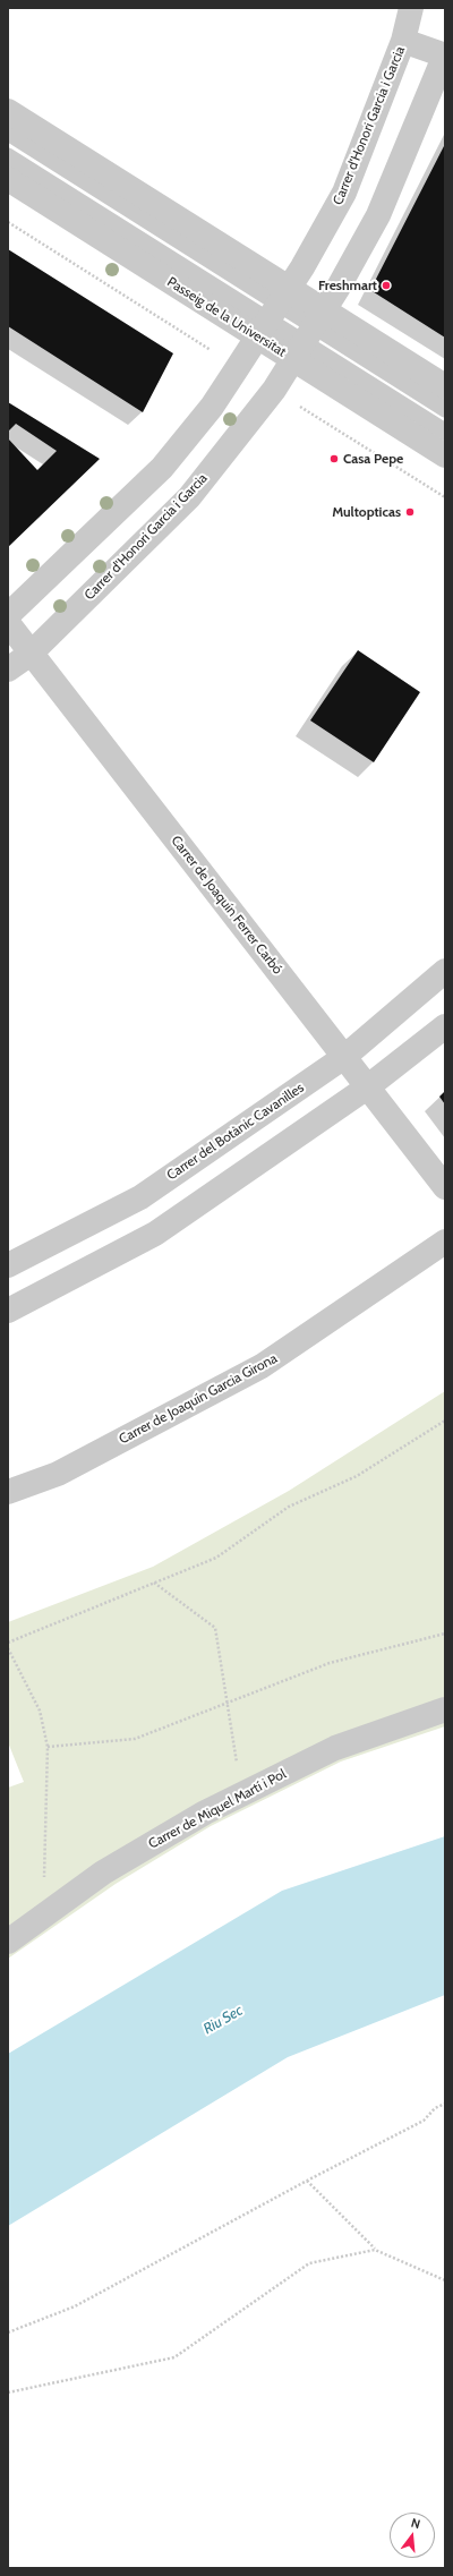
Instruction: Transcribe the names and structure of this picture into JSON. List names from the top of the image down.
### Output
{
  "streets": {
    "street": [
      "Carrer d'Honori Garcia i Garcia",
      "Passeig de la Universitat",
      "Carrer de Joaquín Ferrer Carbó",
      "Carrer del Botànic Cavanilles",
      "Carrer de Joaquín Garcia Girona",
      "Carrer de Miquel Martí i Pol"
    ]
  },
  "crossings": [
    ["Carrer d'Honori Garcia i Garcia", "Passeig de la Universitat"],
    ["Carrer d'Honori Garcia i Garcia", "Carrer de Joaquín Ferrer Carbó"],
    ["Carrer de Joaquín Ferrer Carbó", "Carrer del Botànic Cavanilles"]
  ],
  "water": ["Riu Sec"],
  "places": ["Freshmart", "Casa Pepe", "Multopticas"],
  "north": "top"
}
